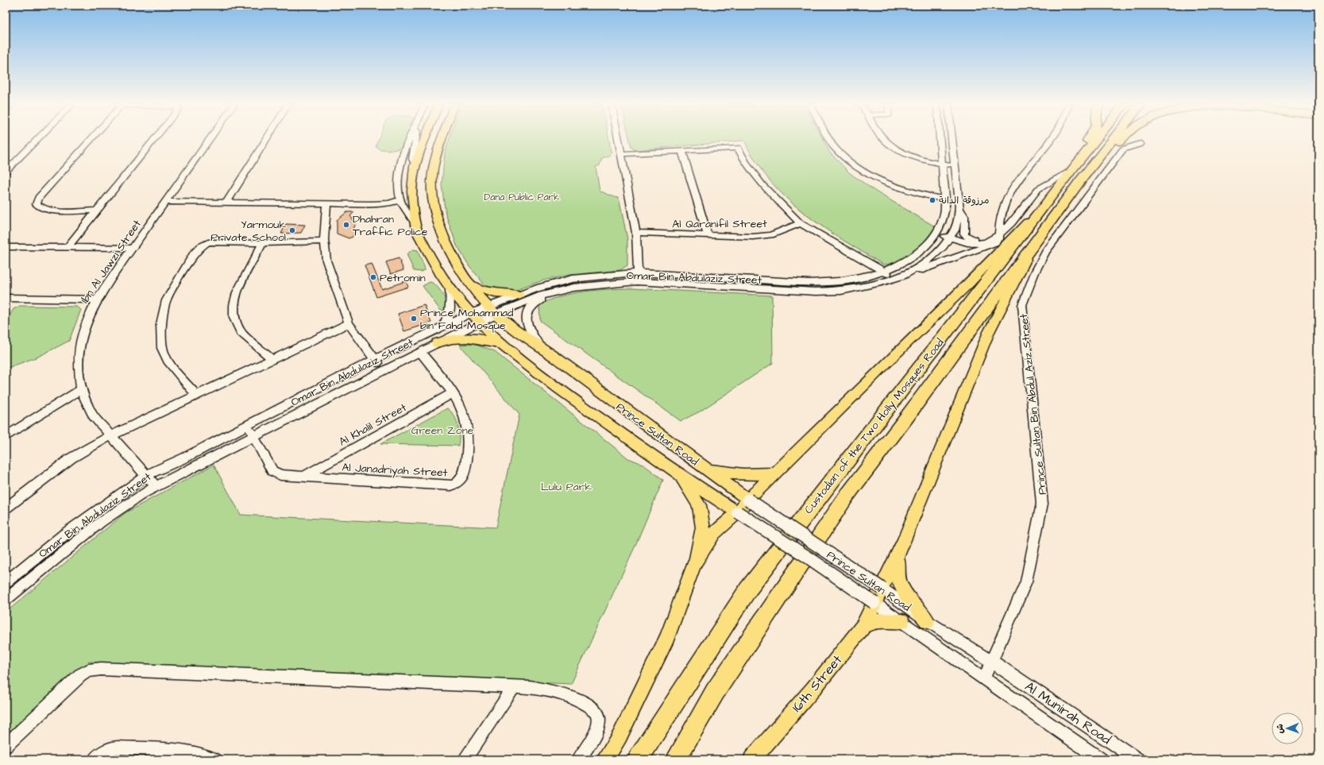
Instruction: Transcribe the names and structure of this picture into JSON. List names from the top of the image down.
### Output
{
  "streets": {
    "highway": ["Custodian of the Two Holly Mosques Road"],
    "main road": ["Prince Sultan Road", "16th Street"],
    "street": [
      "Al Qaranifil Street",
      "Ibn Al Jawzi Street",
      "Omar Bin Abdulaziz Street",
      "Prince Sultan Bin Abdul Aziz Street",
      "Al Khalil Street",
      "Al Janadriyah Street",
      "Al Munirah Road"
    ]
  },
  "crossings": [
    ["Ibn Al Jawzi Street", "Omar Bin Abdulaziz Street"],
    ["Omar Bin Abdulaziz Street", "Prince Sultan Road"],
    ["Omar Bin Abdulaziz Street", "Al Janadriyah Street"],
    ["Prince Sultan Bin Abdul Aziz Street", "Prince Sultan Road"],
    ["Al Khalil Street", "Al Janadriyah Street"],
    ["Prince Sultan Road", "16th Street"],
    ["Prince Sultan Road", "Al Munirah Road"]
  ],
  "parks": ["Dana Public Park", "Green Zone", "Lulu Park"],
  "places": [
    "مرزوقة الدانة",
    "Dhahran Traffic Police",
    "Yarmouk Private School",
    "Petromin",
    "Prince Mohammad bin Fahd Mosque"
  ],
  "north": "left"
}
